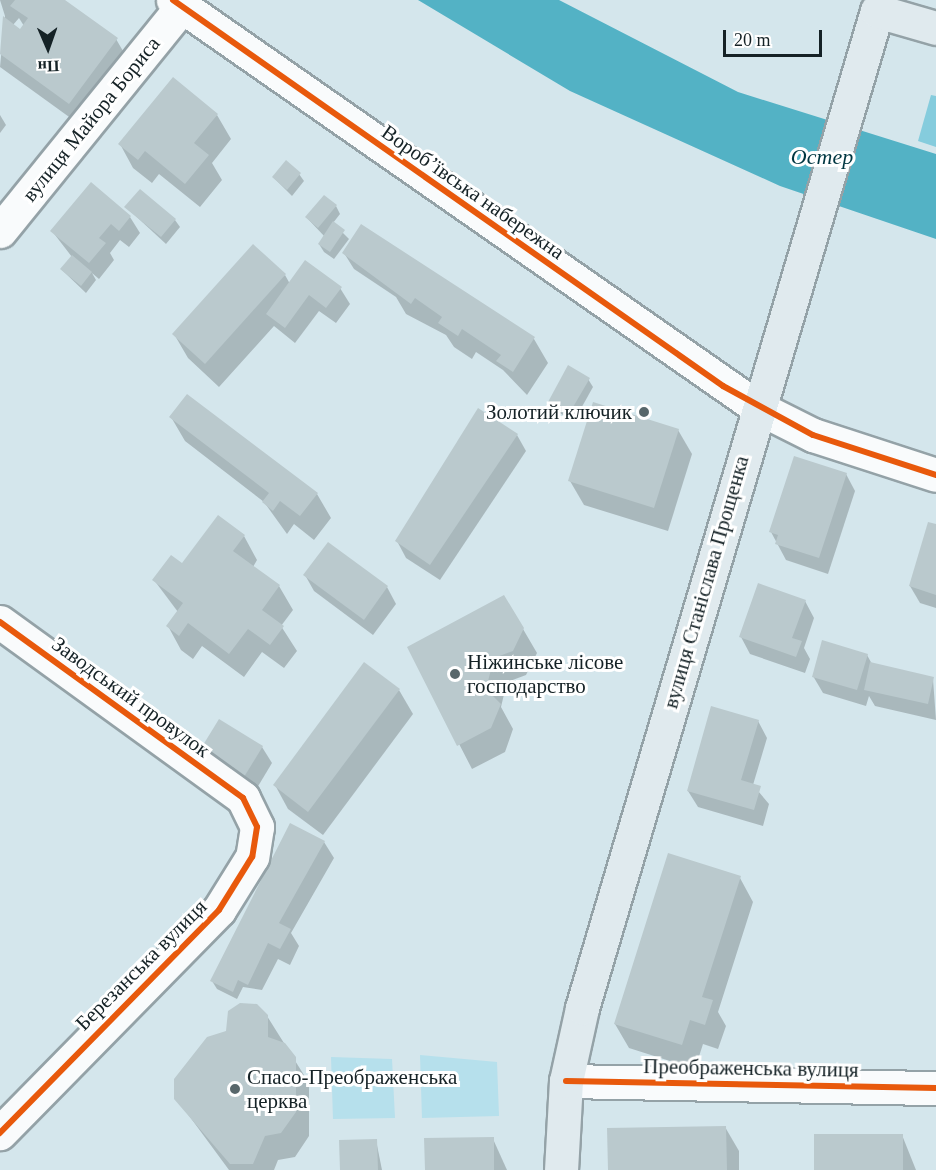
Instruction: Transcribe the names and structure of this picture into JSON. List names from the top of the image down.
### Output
{
  "streets": {
    "main road": ["вулиця Станіслава Прощенка"],
    "street": [
      "вулиця Майора Бориса",
      "Воробʼївська набережна",
      "Заводський провулок",
      "Березанська вулиця",
      "Преображенська вулиця"
    ]
  },
  "crossings": [
    ["вулиця Майора Бориса", "Воробʼївська набережна"],
    ["Воробʼївська набережна", "вулиця Станіслава Прощенка"],
    ["вулиця Станіслава Прощенка", "Преображенська вулиця"],
    ["Заводський провулок", "Березанська вулиця"]
  ],
  "water": ["Остер"],
  "places": ["Золотий ключик", "Ніжинське лісове господарство", "Спасо-Преображенська церква"],
  "scale_bar": "20 m",
  "north": "bottom"
}
